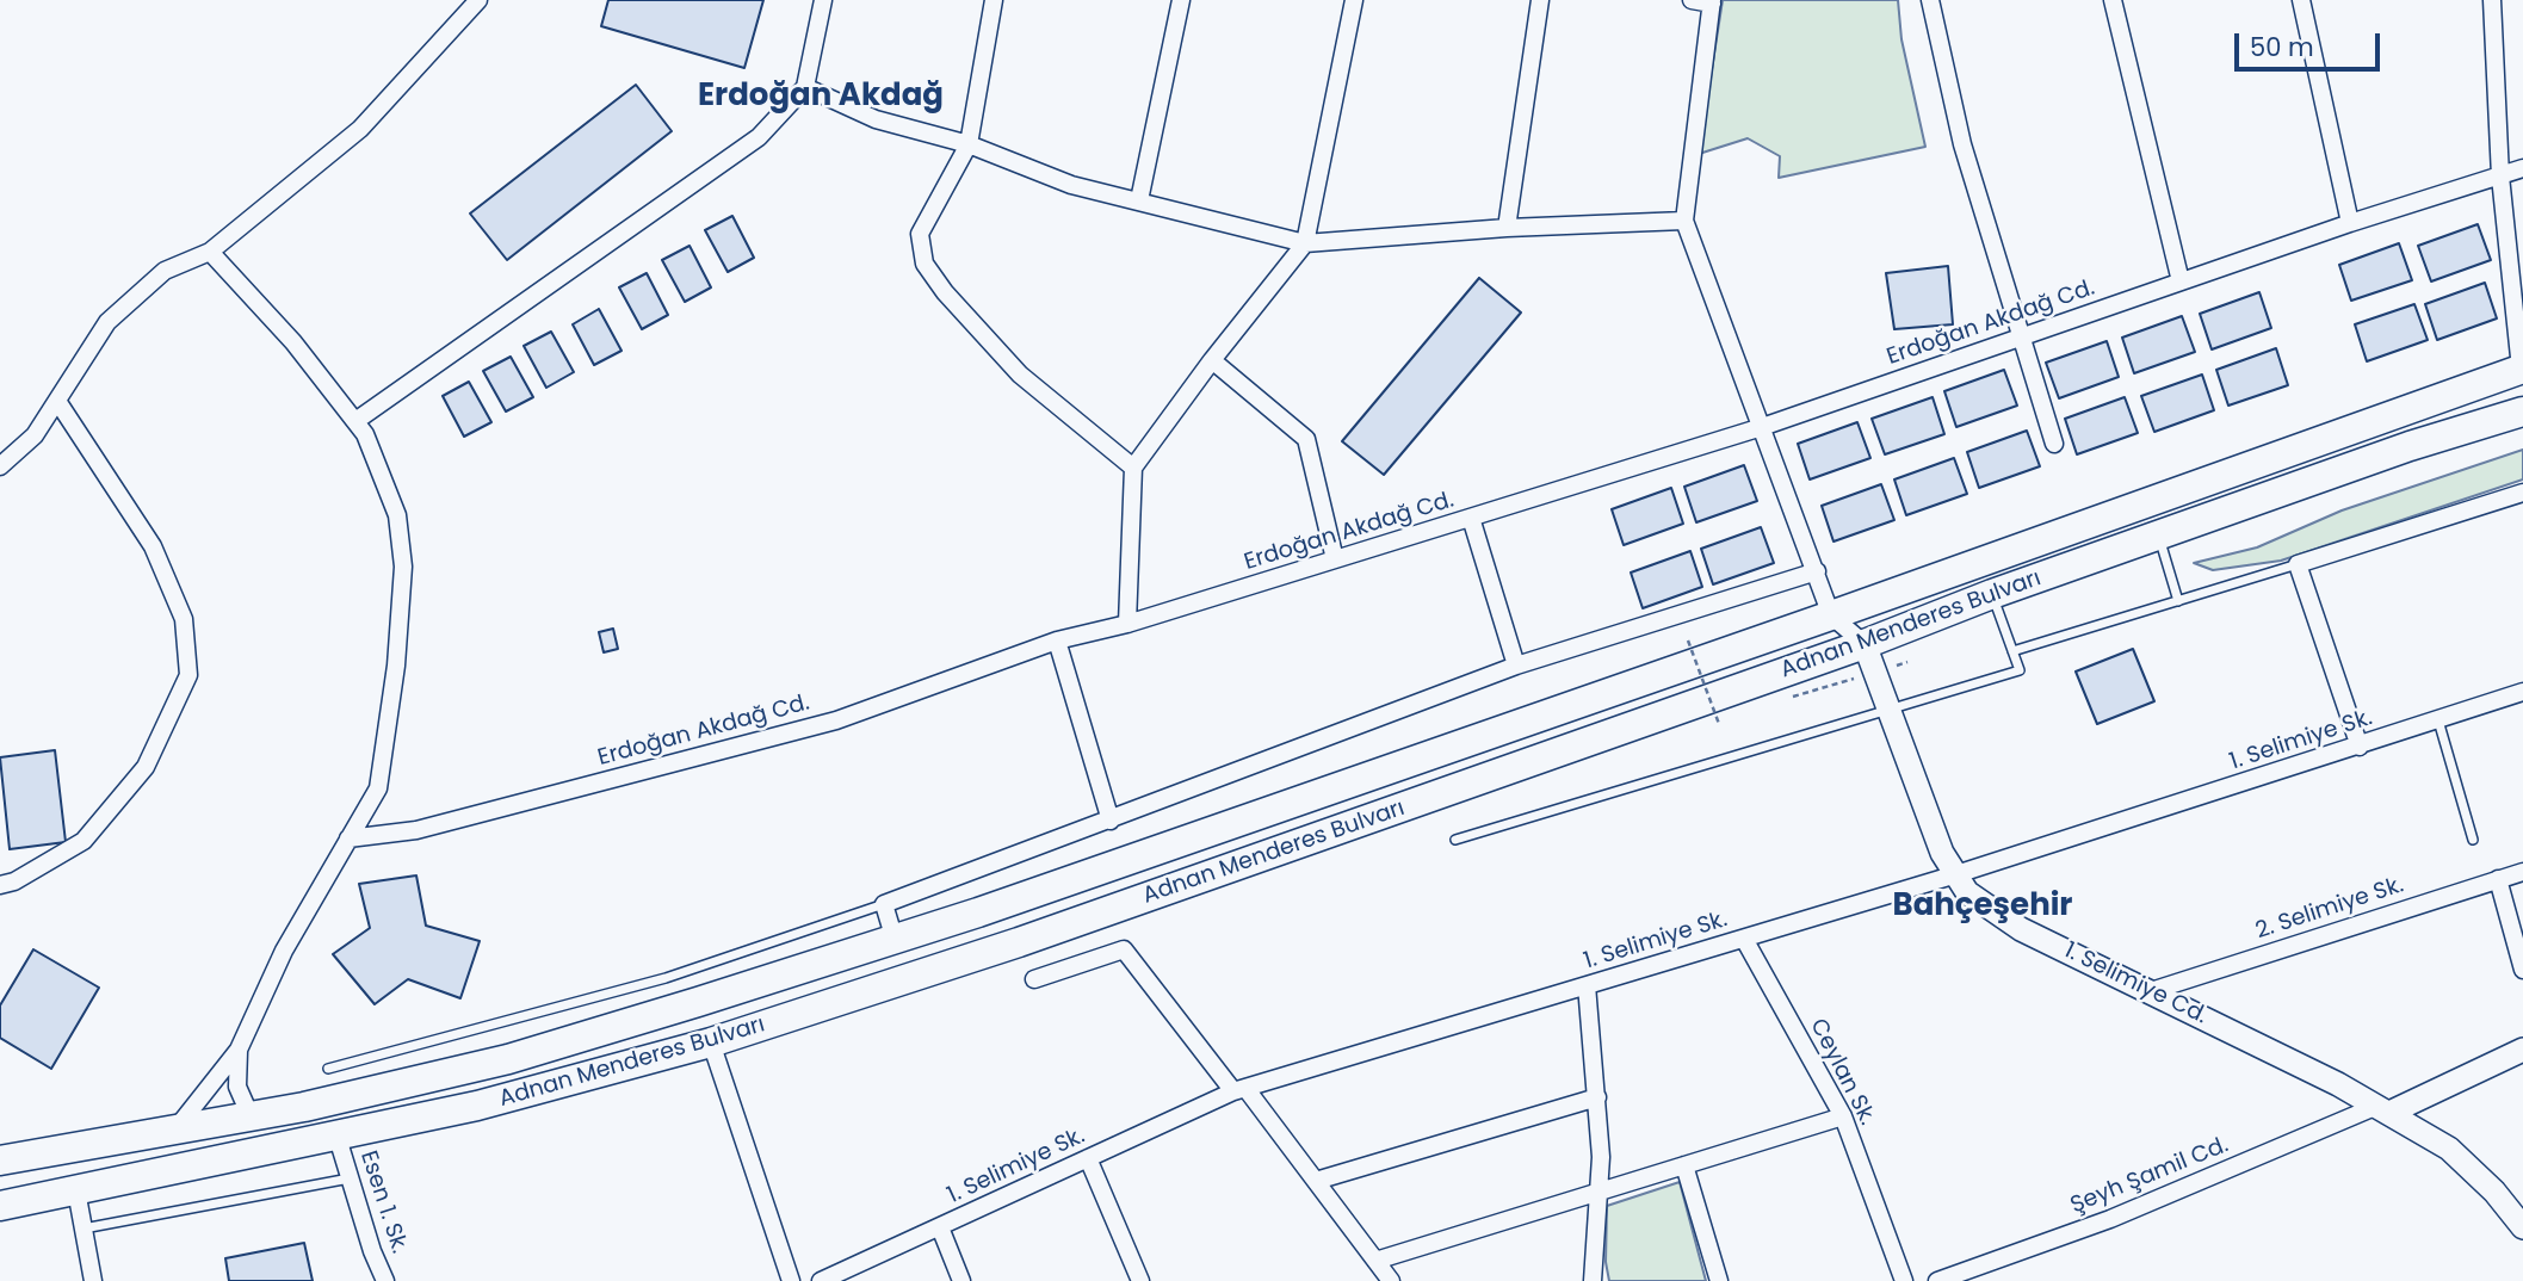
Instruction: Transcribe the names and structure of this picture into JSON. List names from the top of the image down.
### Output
{
  "streets": {
    "highway": ["Adnan Menderes Bulvarı"],
    "street": [
      "Erdoğan Akdağ Cd.",
      "1. Selimiye Sk.",
      "2. Selimiye Sk.",
      "1. Selimiye Cd.",
      "Ceylan Sk.",
      "Şeyh Şamil Cd.",
      "Esen 1. Sk."
    ]
  },
  "crossings": [
    ["Adnan Menderes Bulvarı", "1. Selimiye Cd."],
    ["Adnan Menderes Bulvarı", "Esen 1. Sk."],
    ["1. Selimiye Sk.", "1. Selimiye Cd."],
    ["1. Selimiye Sk.", "Ceylan Sk."],
    ["2. Selimiye Sk.", "1. Selimiye Cd."],
    ["1. Selimiye Cd.", "Şeyh Şamil Cd."]
  ],
  "districts": ["Erdoğan Akdağ", "Bahçeşehir"],
  "scale_bar": "50 m"
}
